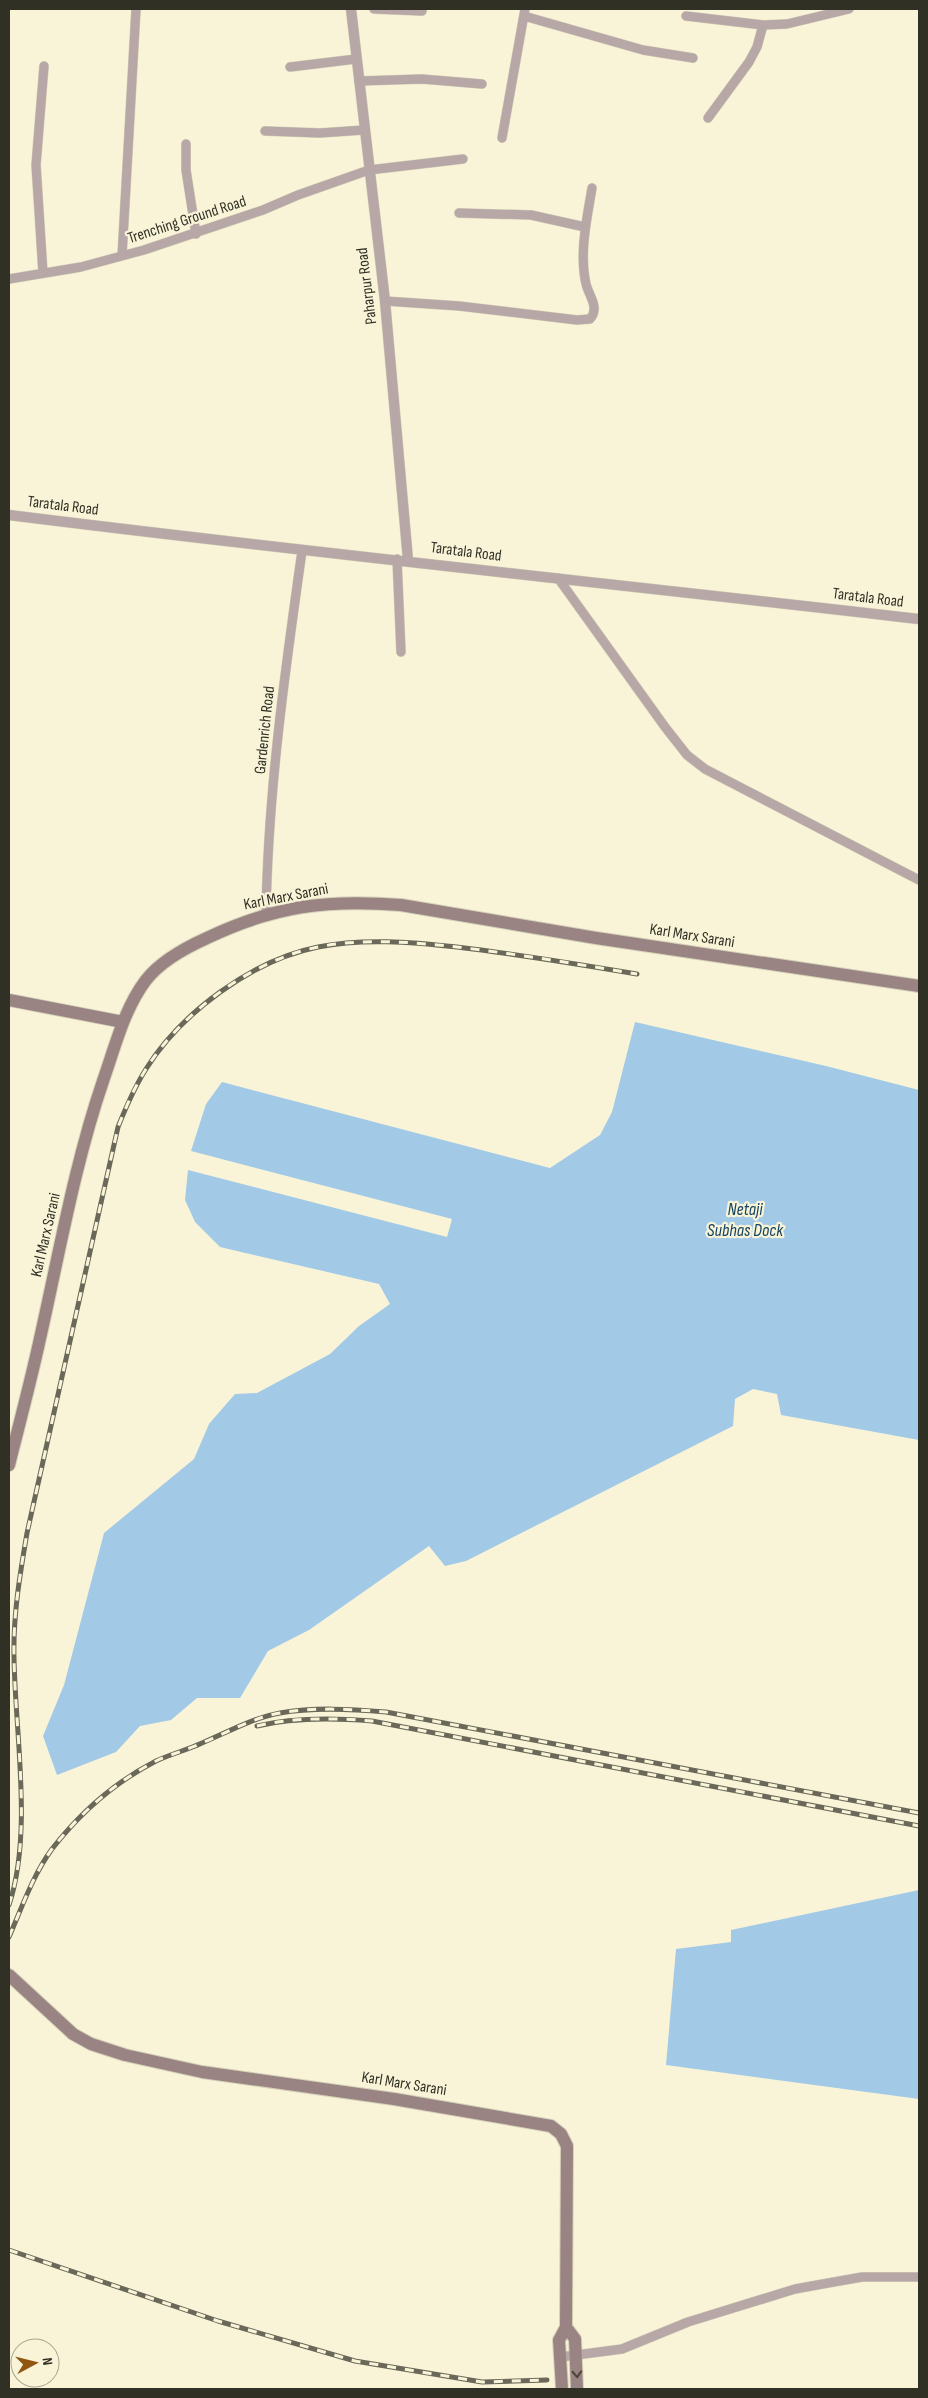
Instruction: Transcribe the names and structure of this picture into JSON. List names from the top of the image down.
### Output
{
  "streets": {
    "main road": ["Karl Marx Sarani"],
    "street": [
      "Trenching Ground Road",
      "Paharpur Road",
      "Taratala Road",
      "Gardenrich Road"
    ]
  },
  "crossings": [
    ["Trenching Ground Road", "Paharpur Road"],
    ["Paharpur Road", "Taratala Road"],
    ["Taratala Road", "Gardenrich Road"],
    ["Gardenrich Road", "Karl Marx Sarani"]
  ],
  "water": ["Netaji Subhas Dock"],
  "north": "right"
}
